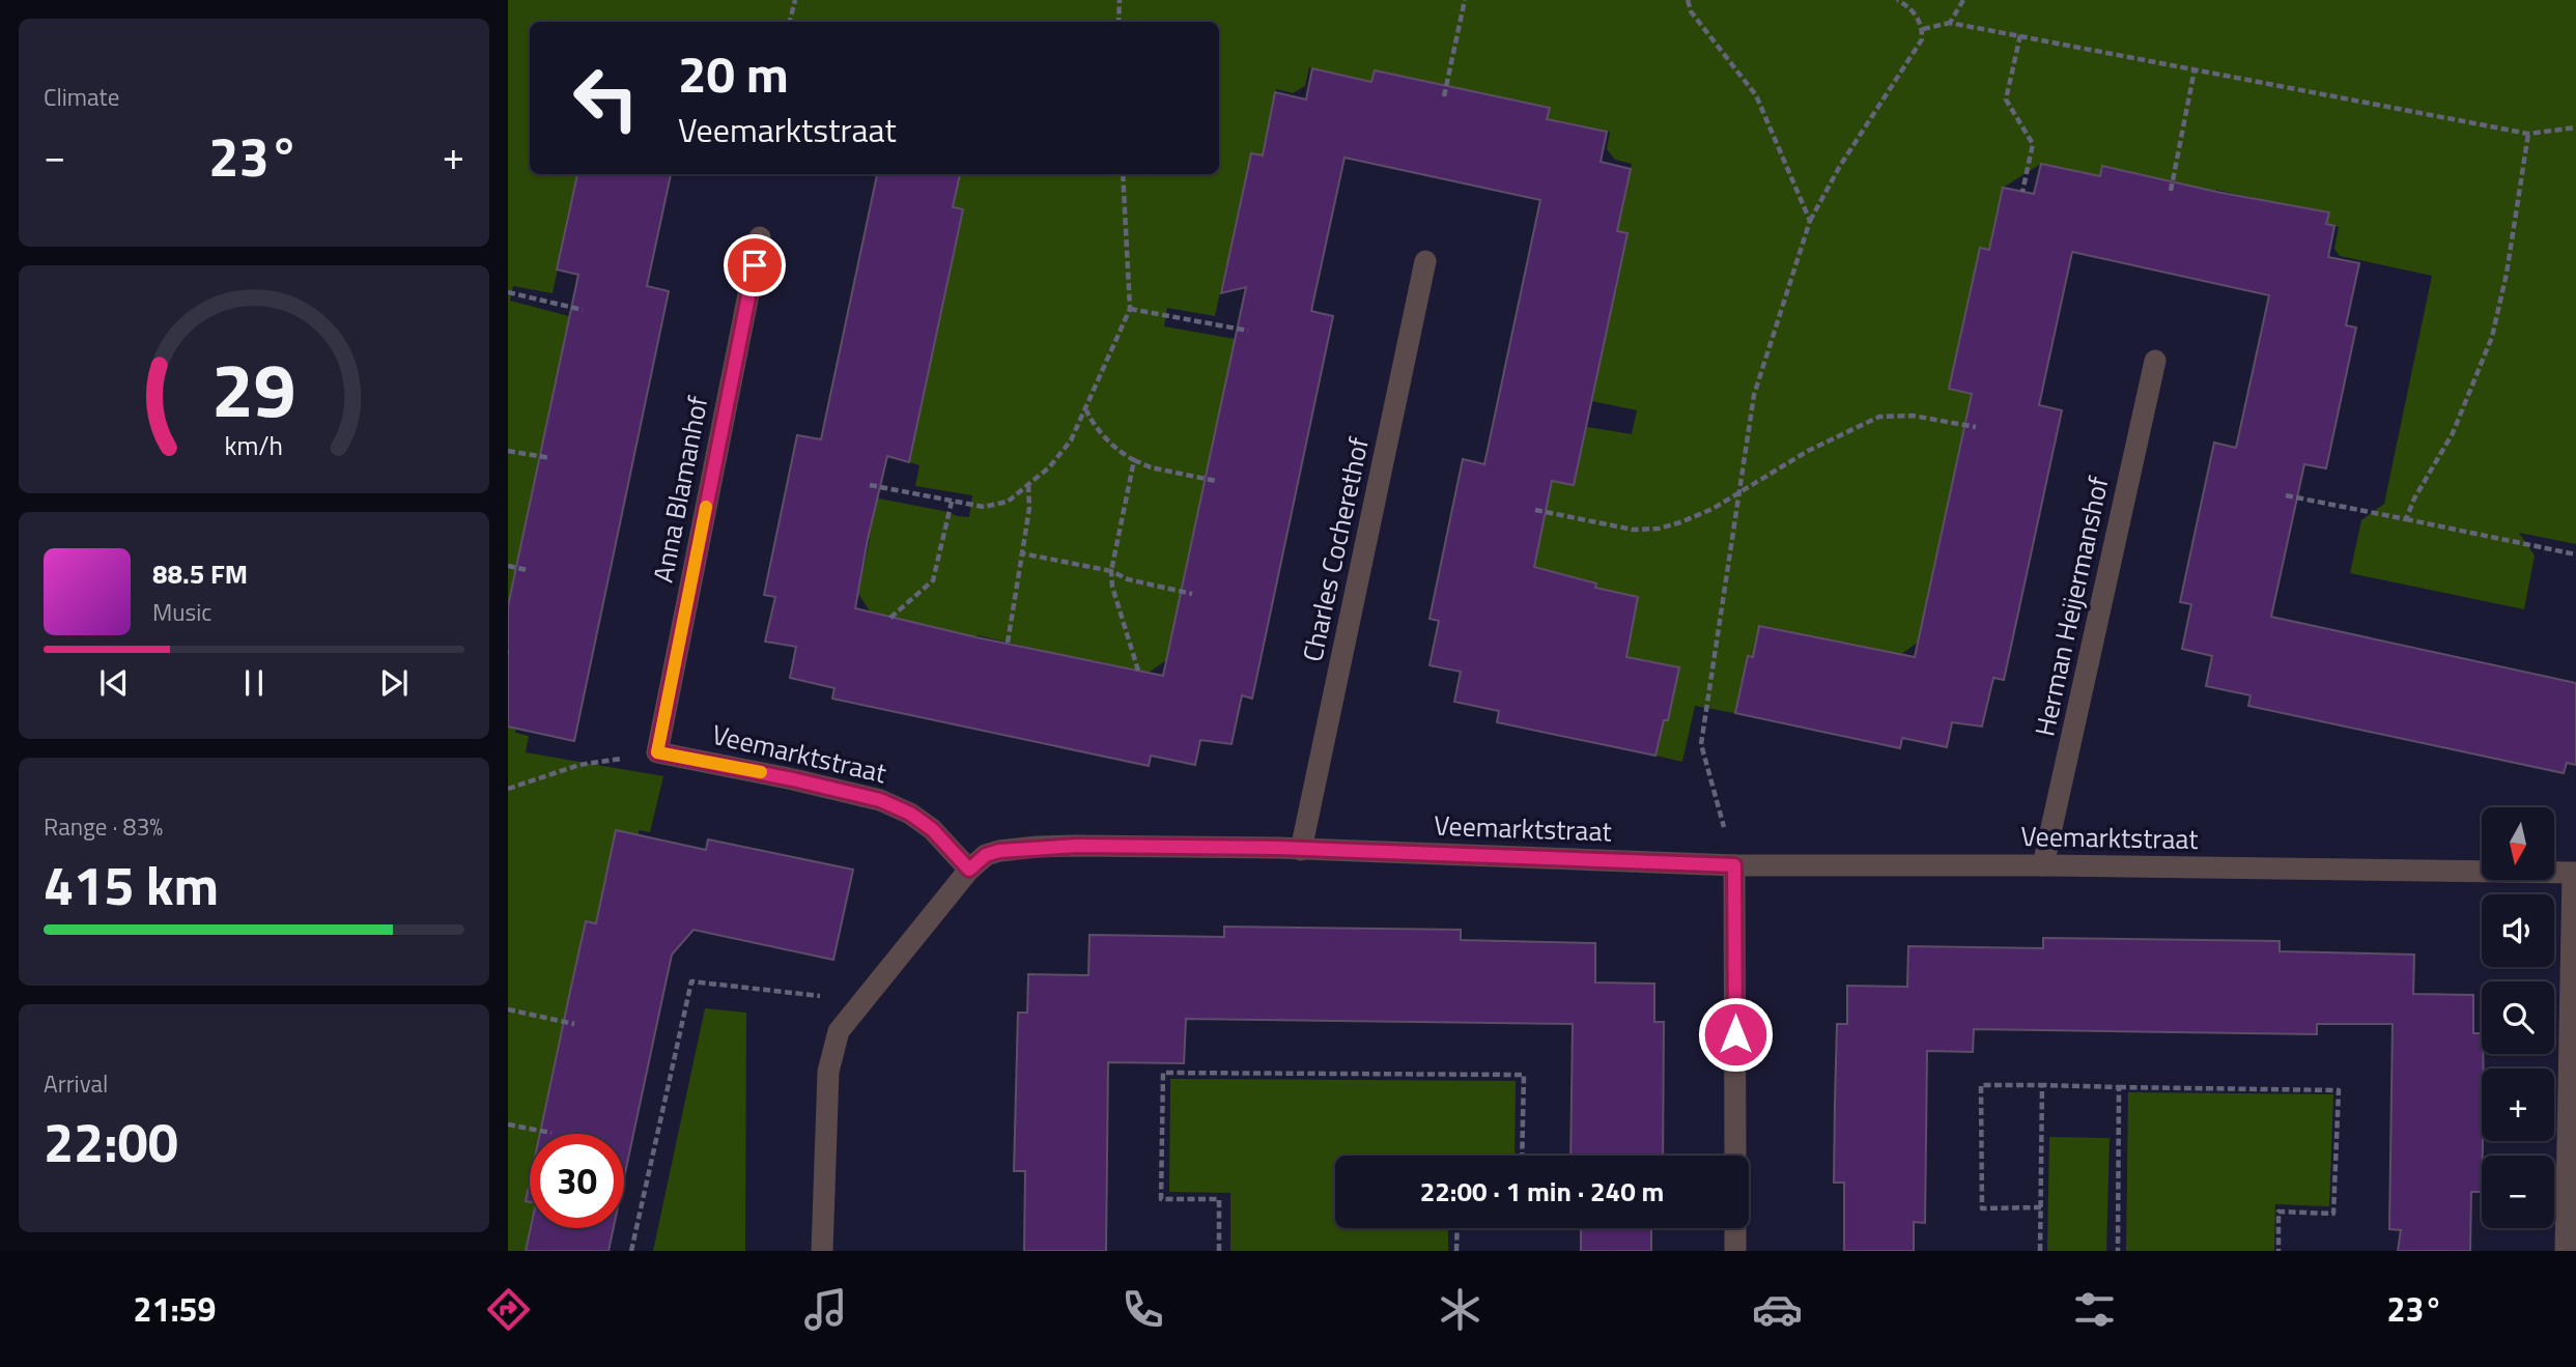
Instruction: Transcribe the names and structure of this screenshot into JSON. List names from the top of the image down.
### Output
{
  "streets": {
    "street": [
      "Anna Blamanhof",
      "Charles Cocherethof",
      "Herman Heijermanshof",
      "Veemarktstraat"
    ]
  },
  "crossings": [
    ["Anna Blamanhof", "Veemarktstraat"],
    ["Charles Cocherethof", "Veemarktstraat"],
    ["Herman Heijermanshof", "Veemarktstraat"]
  ],
  "north": "bottom",
  "page": {
    "tile": [
      "Climate",
      ["Range · 83%", "415 km"],
      ["Arrival", "22:00"]
    ],
    "turn": ["20 m", "Veemarktstraat"],
    "heat": ["−", "23°", "+"],
    "song": ["88.5 FM", "Music"],
    "map_buttons": ["+", "−"],
    "limit": "30",
    "trip": "22:00 · 1 min · 240 m",
    "tabs": ["21:59", "23°"],
    "gauge": ["29", "km/h"]
  }
}
